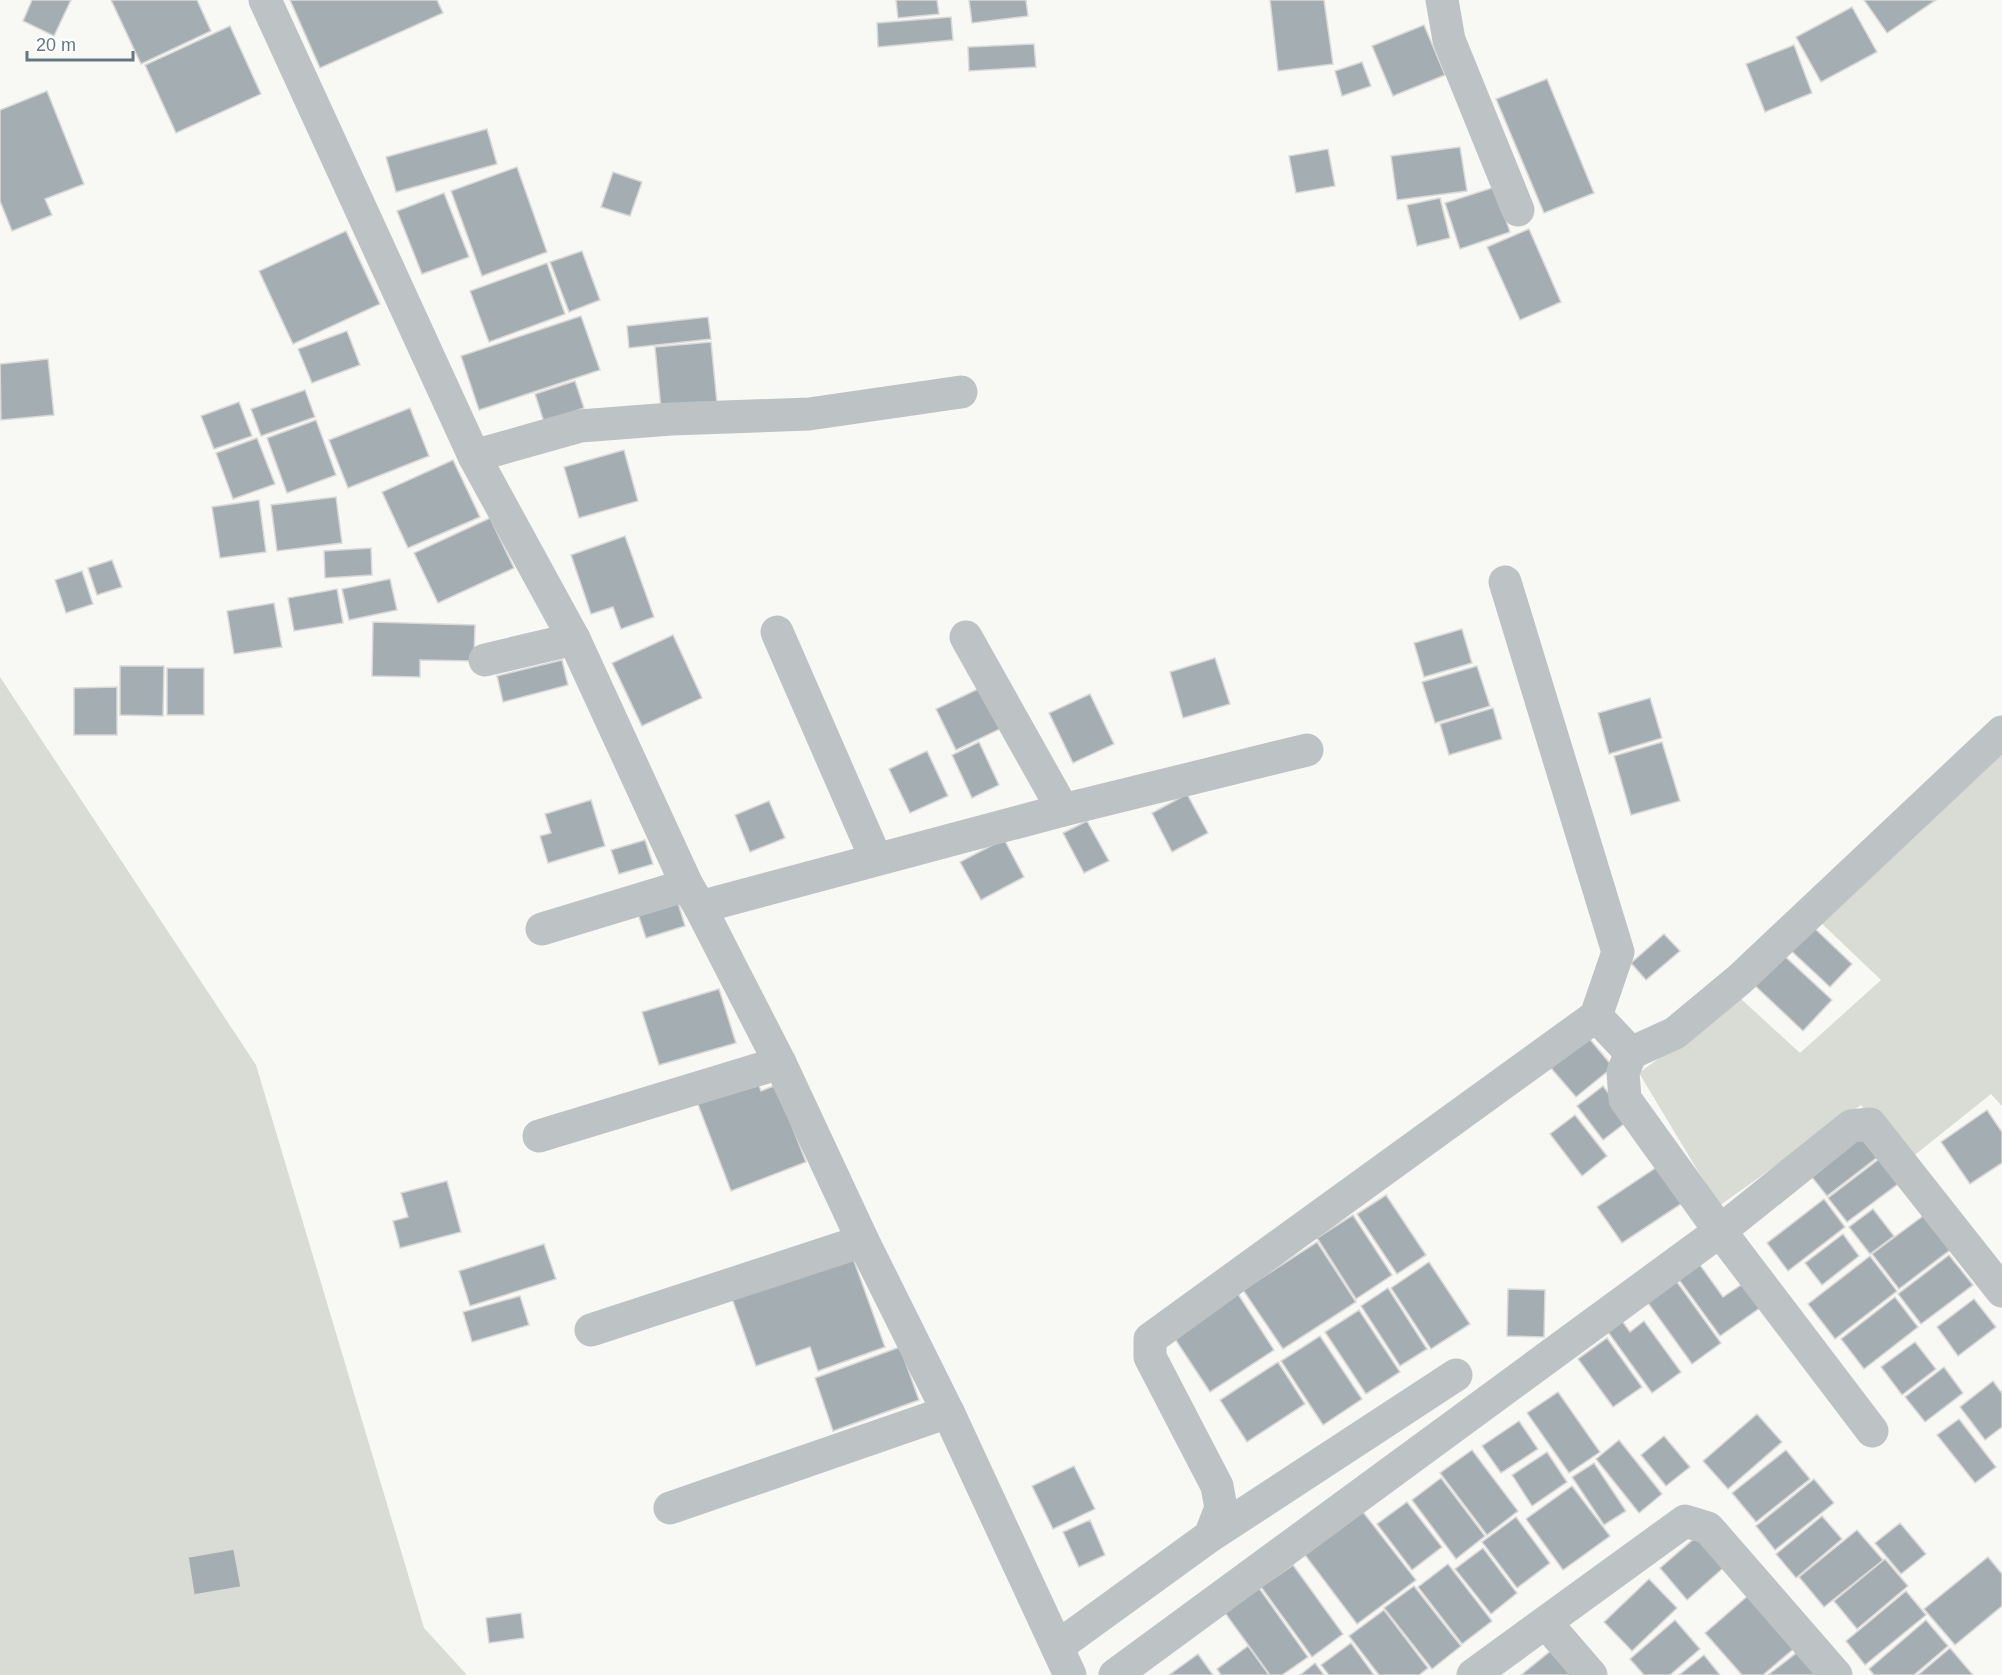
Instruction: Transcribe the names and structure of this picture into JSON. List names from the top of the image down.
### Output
{
  "scale_bar": "20 m"
}
